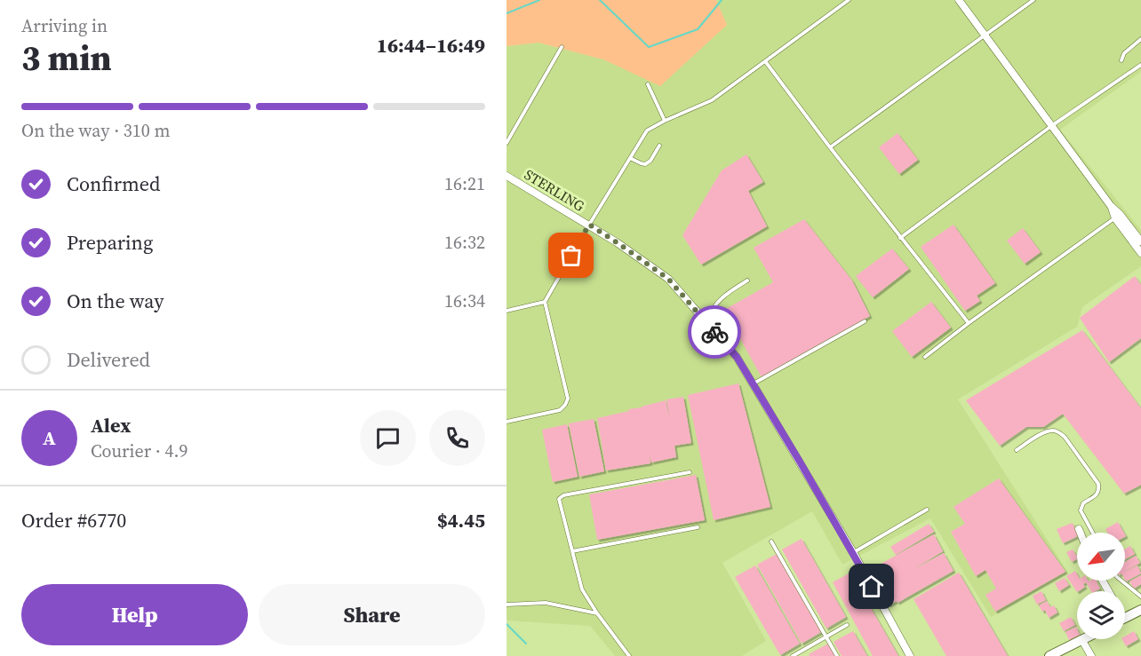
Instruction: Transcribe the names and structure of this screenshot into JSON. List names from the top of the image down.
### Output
{
  "streets": {
    "street": ["STERLING"]
  },
  "north": "bottom left",
  "page": {
    "heading": ["3 min", "Arriving in", "16:44–16:49"],
    "panel": [
      "Alex",
      "Courier · 4.9",
      "Order #6770",
      "$4.45"
    ],
    "bar": "On the way · 310 m",
    "list": [
      ["Confirmed", "16:21"],
      ["Preparing", "16:32"],
      ["On the way", "16:34"],
      "Delivered"
    ],
    "round": "A",
    "buttons": ["Help", "Share"]
  }
}
